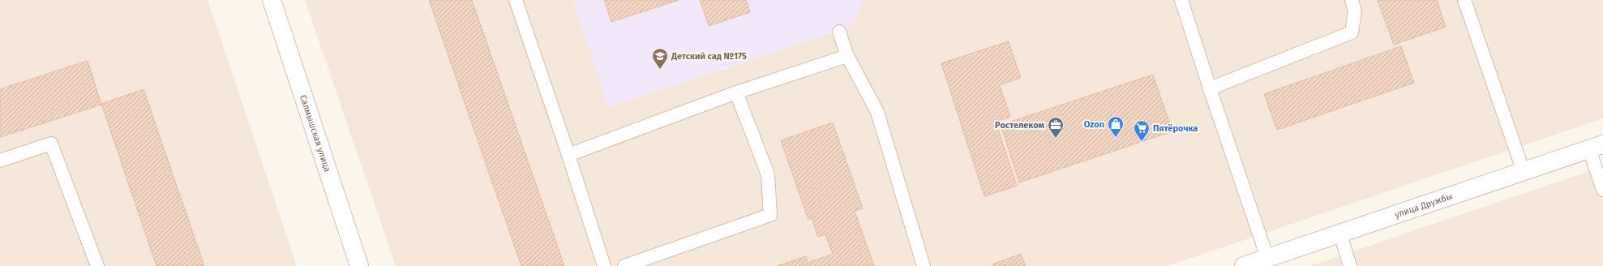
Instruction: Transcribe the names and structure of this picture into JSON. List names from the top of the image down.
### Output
{
  "streets": {
    "street": ["Салмышская улица", "улица Дружбы"]
  },
  "places": {
    "school or university": ["Детский сад №175"],
    "shop": ["Ozon"],
    "office": ["Ростелеком"],
    "supermarket": ["Пятёрочка"]
  }
}
